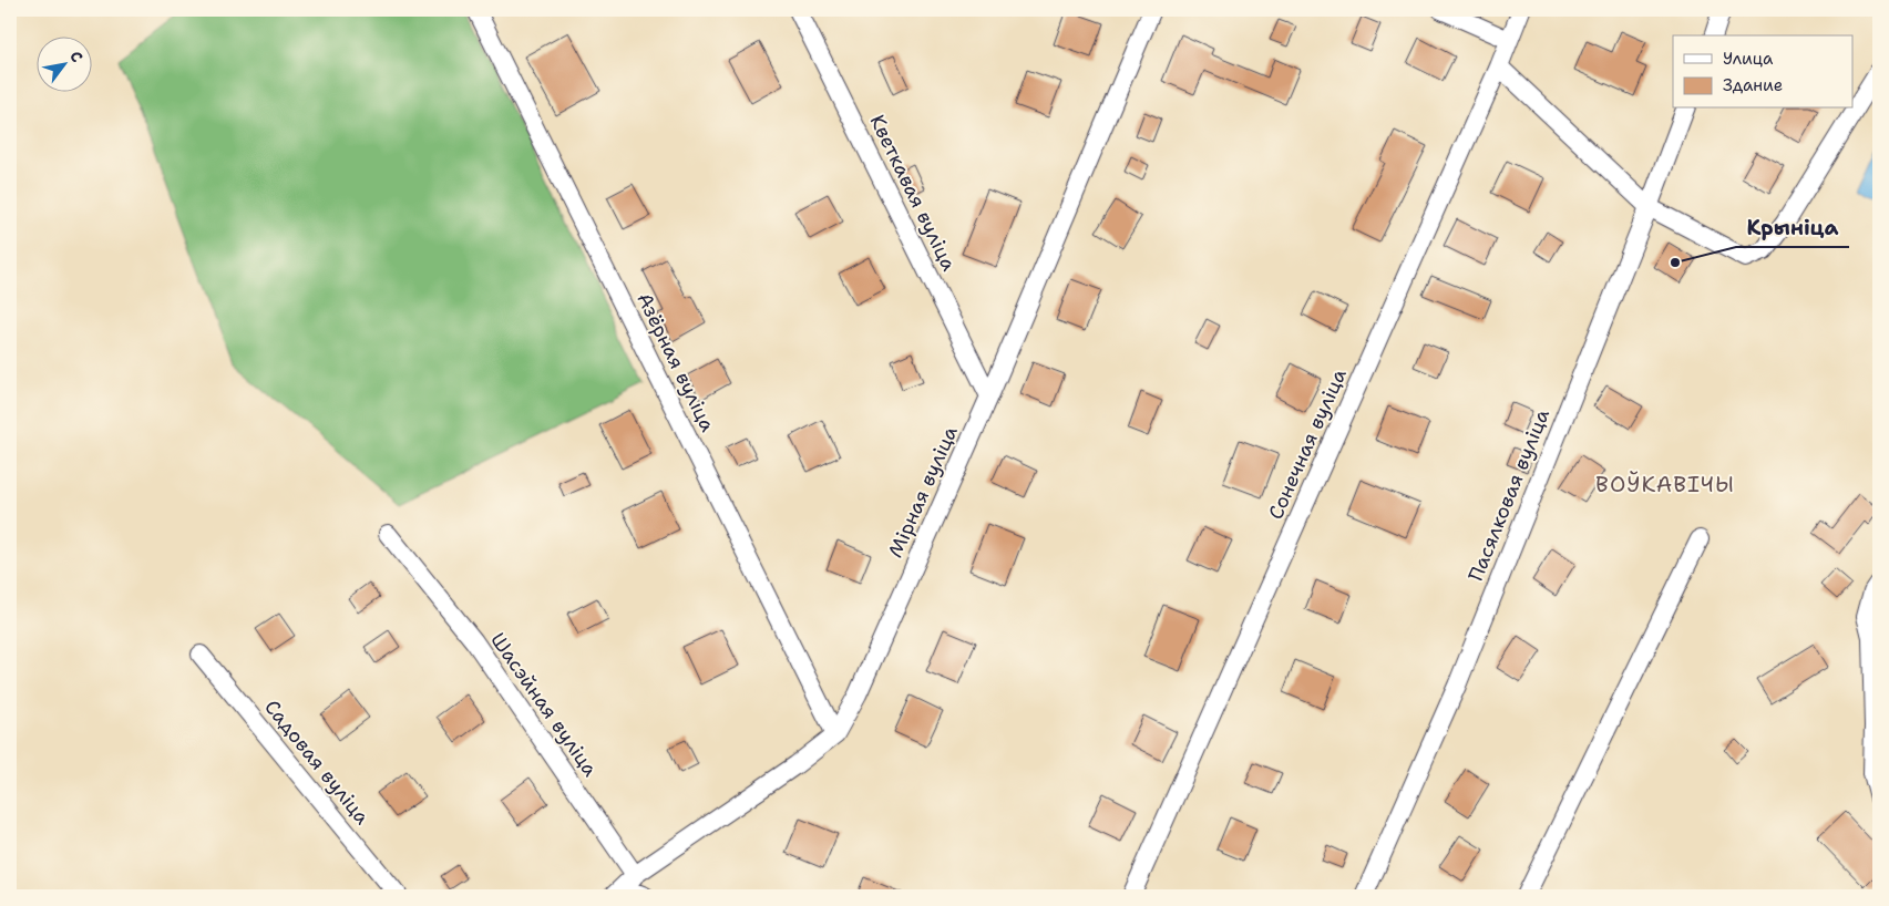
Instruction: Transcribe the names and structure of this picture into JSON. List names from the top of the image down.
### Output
{
  "streets": {
    "street": [
      "Кветкавая вуліца",
      "Азёрная вуліца",
      "Сонечная вуліца",
      "Мірная вуліца",
      "Пасялковая вуліца",
      "Шасэйная вуліца",
      "Садовая вуліца"
    ]
  },
  "crossings": [
    ["Кветкавая вуліца", "Мірная вуліца"],
    ["Азёрная вуліца", "Мірная вуліца"],
    ["Мірная вуліца", "Шасэйная вуліца"]
  ],
  "districts": ["ВОЎКАВІЧЫ"],
  "places": ["Крыніца"],
  "legend": ["Улица", "Здание"],
  "north": "top right"
}
